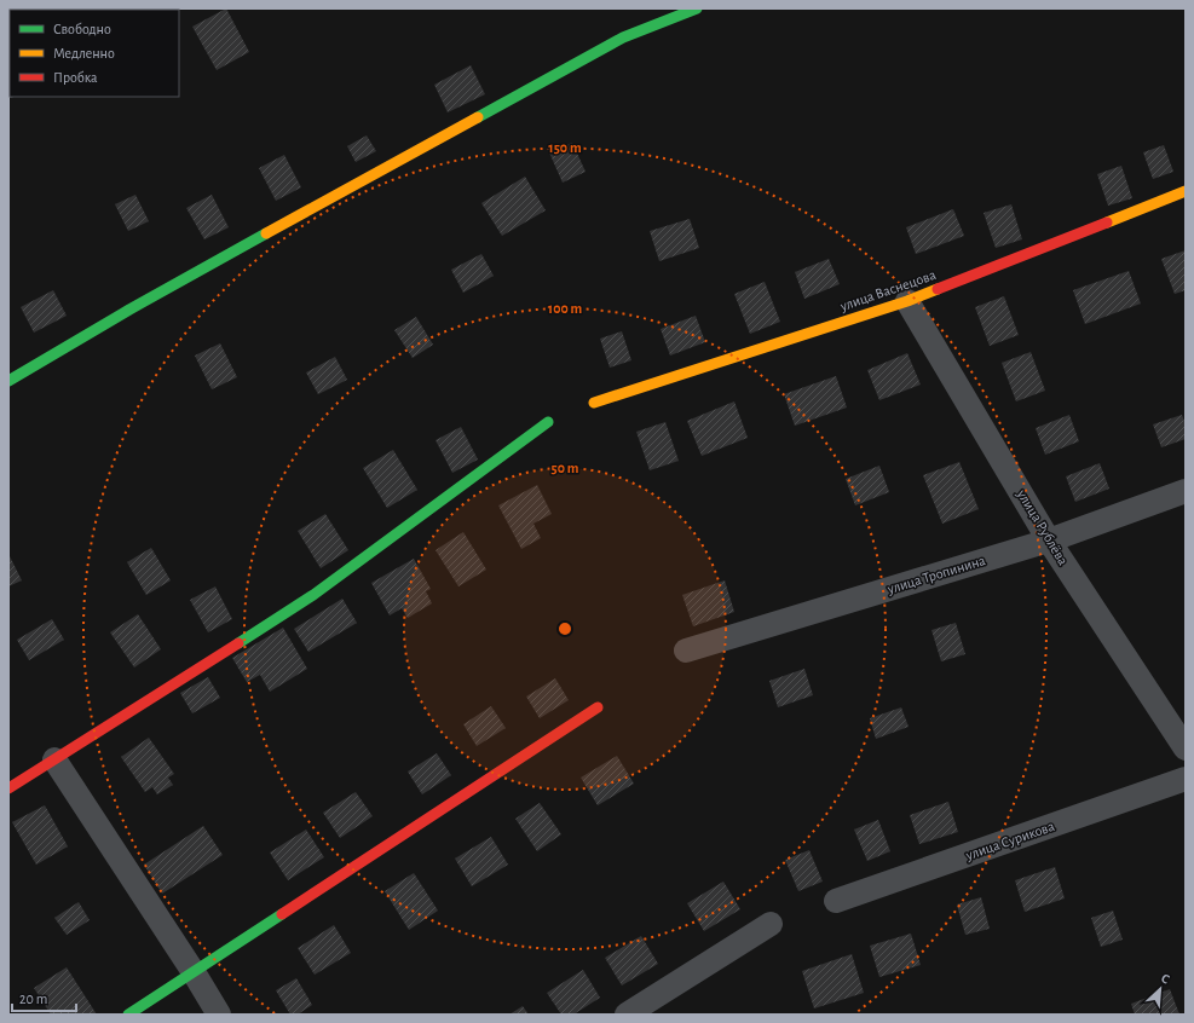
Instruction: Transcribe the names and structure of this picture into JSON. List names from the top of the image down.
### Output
{
  "streets": {
    "street": [
      "улица Васнецова",
      "улица Рублёва",
      "улица Тропинина",
      "улица Сурикова"
    ]
  },
  "crossings": [
    ["улица Васнецова", "улица Рублёва"],
    ["улица Рублёва", "улица Тропинина"]
  ],
  "legend": ["Свободно", "Медленно", "Пробка"],
  "scale_bar": "20 m",
  "north": "top right",
  "rings": ["150 m", "100 m", "50 m"]
}
